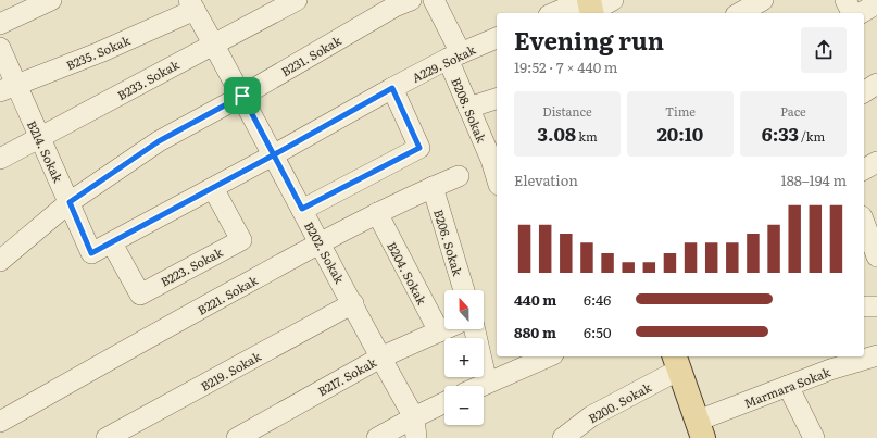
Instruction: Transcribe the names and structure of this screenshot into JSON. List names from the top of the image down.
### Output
{
  "streets": {
    "street": [
      "B235. Sokak",
      "B231. Sokak",
      "A229. Sokak",
      "B233. Sokak",
      "B208. Sokak",
      "B214. Sokak",
      "B206. Sokak",
      "B202. Sokak",
      "B223. Sokak",
      "B204. Sokak",
      "B221. Sokak",
      "B219. Sokak",
      "B217. Sokak",
      "Marmara Sokak",
      "B200. Sokak"
    ]
  },
  "crossings": [
    ["B235. Sokak", "B214. Sokak"],
    ["B235. Sokak", "B202. Sokak"],
    ["B231. Sokak", "B214. Sokak"],
    ["B231. Sokak", "B202. Sokak"],
    ["A229. Sokak", "B208. Sokak"],
    ["A229. Sokak", "B214. Sokak"],
    ["A229. Sokak", "B202. Sokak"],
    ["A229. Sokak", "B223. Sokak"],
    ["B233. Sokak", "B214. Sokak"],
    ["B233. Sokak", "B202. Sokak"],
    ["B206. Sokak", "B221. Sokak"],
    ["B202. Sokak", "B221. Sokak"],
    ["B202. Sokak", "B219. Sokak"],
    ["B202. Sokak", "B217. Sokak"],
    ["B204. Sokak", "B221. Sokak"],
    ["B204. Sokak", "B217. Sokak"]
  ],
  "north": "top",
  "page": {
    "heading": ["Evening run", "19:52 · 7 × 440 m"],
    "stats": [
      ["Distance", "3.08 km"],
      ["Time", "20:10"],
      ["Pace", "6:33 /km"]
    ],
    "chart": ["Elevation", "188–194 m"],
    "list": [
      {
        "name": "440 m",
        "note": "6:46"
      },
      {
        "name": "880 m",
        "note": "6:50"
      }
    ],
    "map_buttons": ["+", "−"]
  }
}
